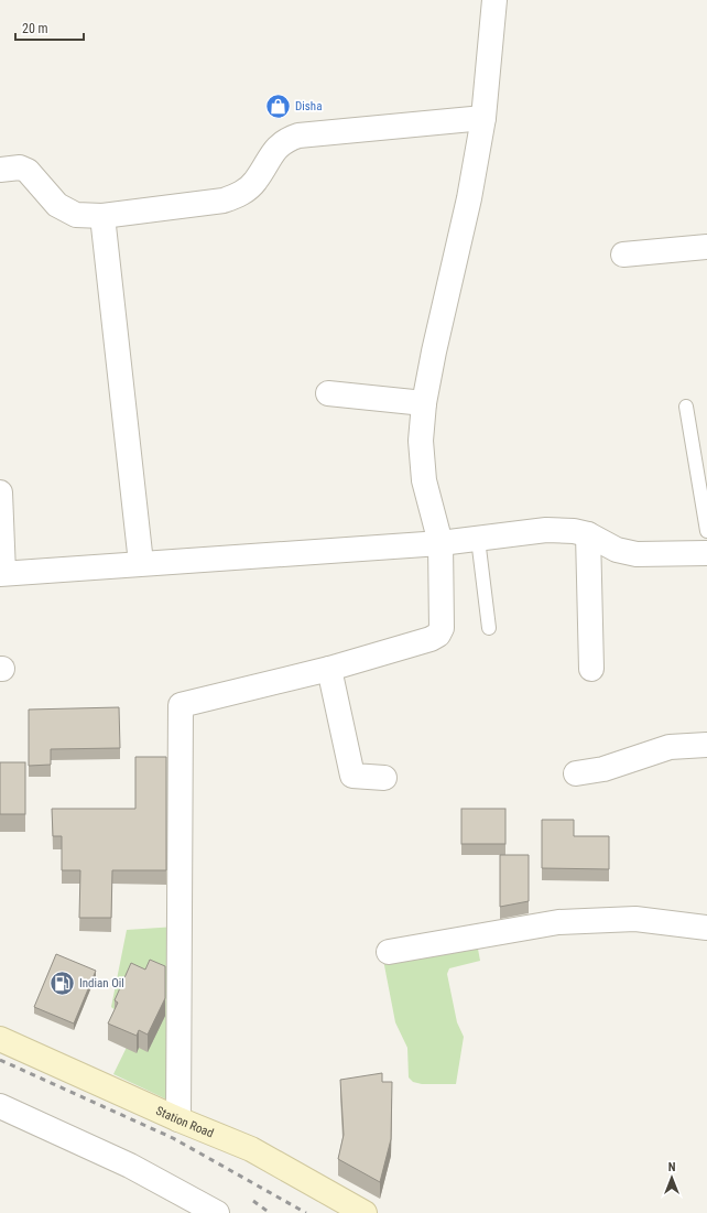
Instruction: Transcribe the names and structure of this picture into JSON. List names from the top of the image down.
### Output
{
  "streets": {
    "street": ["Station Road"]
  },
  "places": {
    "shop": ["Disha"],
    "fuel station": ["Indian Oil"]
  },
  "scale_bar": "20 m",
  "north": "top"
}
